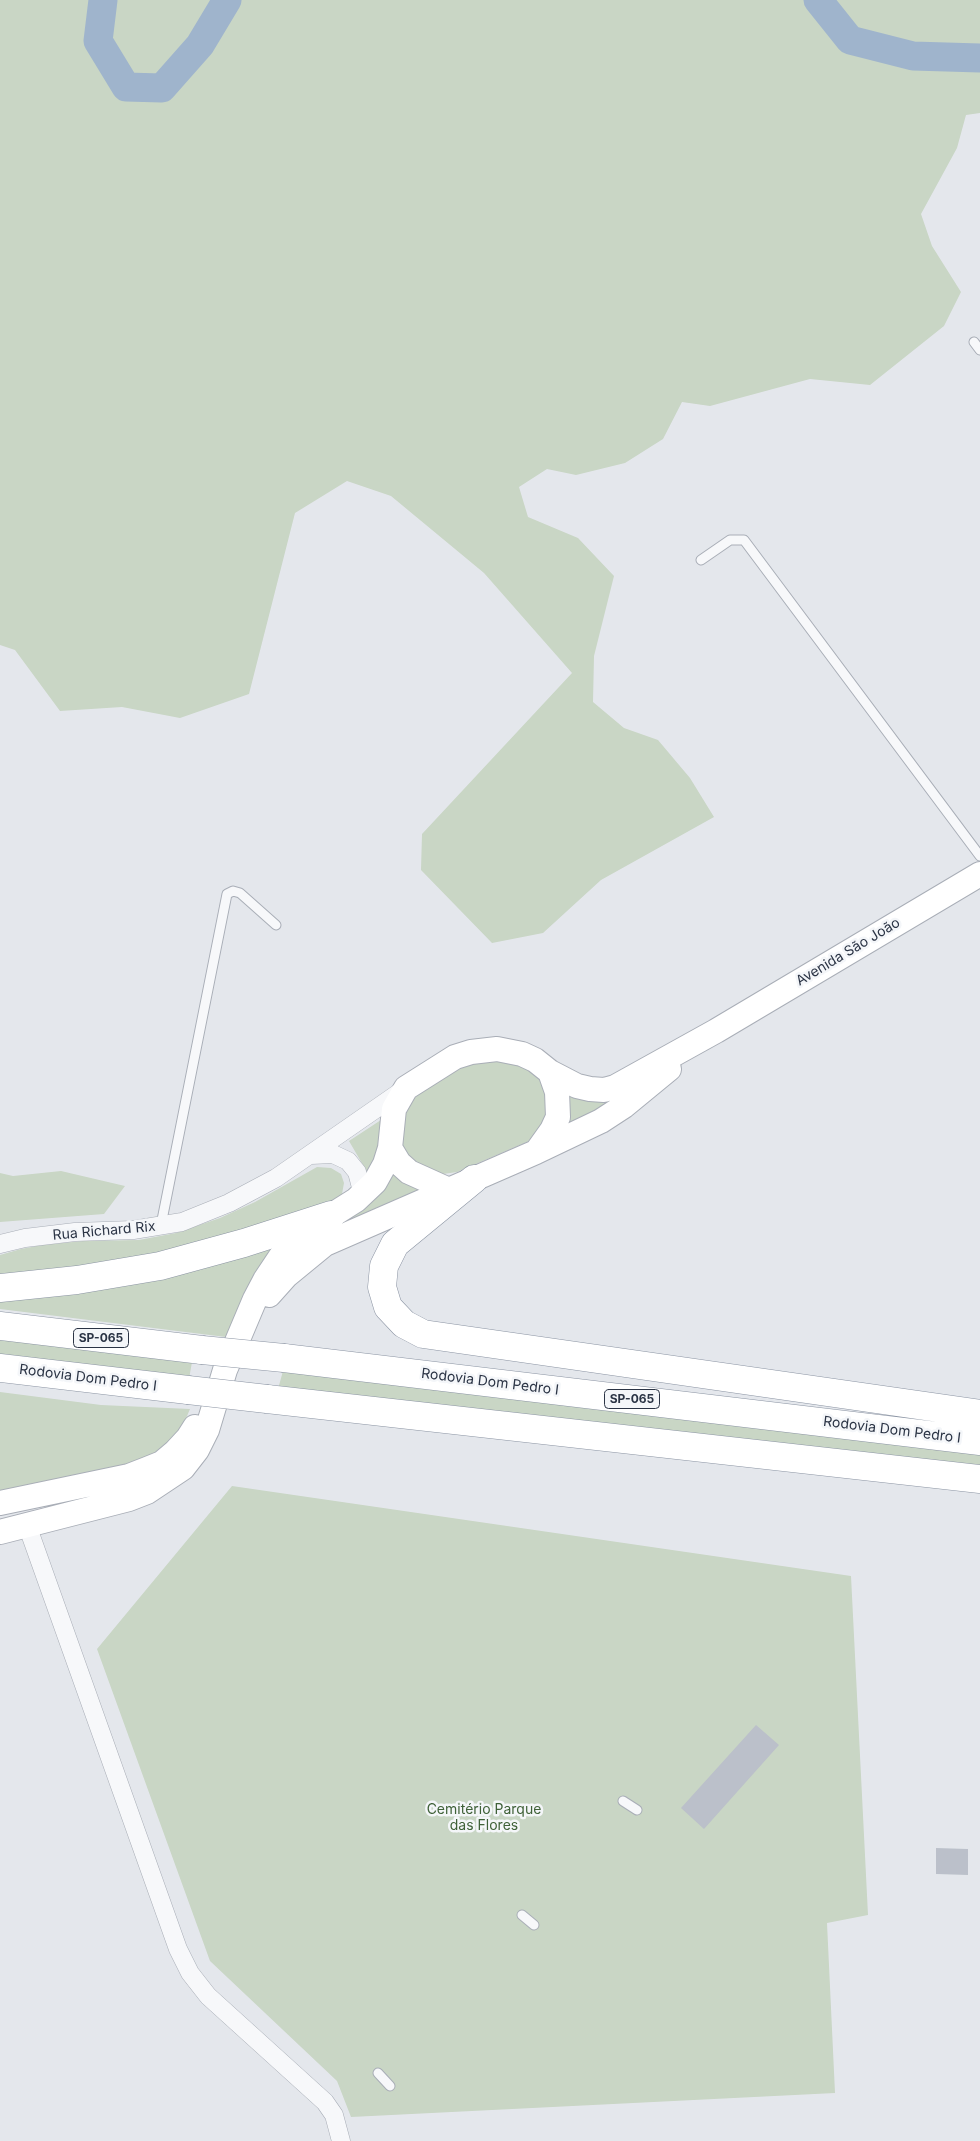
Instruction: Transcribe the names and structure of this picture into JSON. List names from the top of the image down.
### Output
{
  "streets": {
    "highway": ["SP-065", "Rodovia Dom Pedro I"],
    "main road": ["Avenida São João"],
    "street": ["Rua Richard Rix"]
  },
  "parks": ["Cemitério Parque das Flores"]
}
